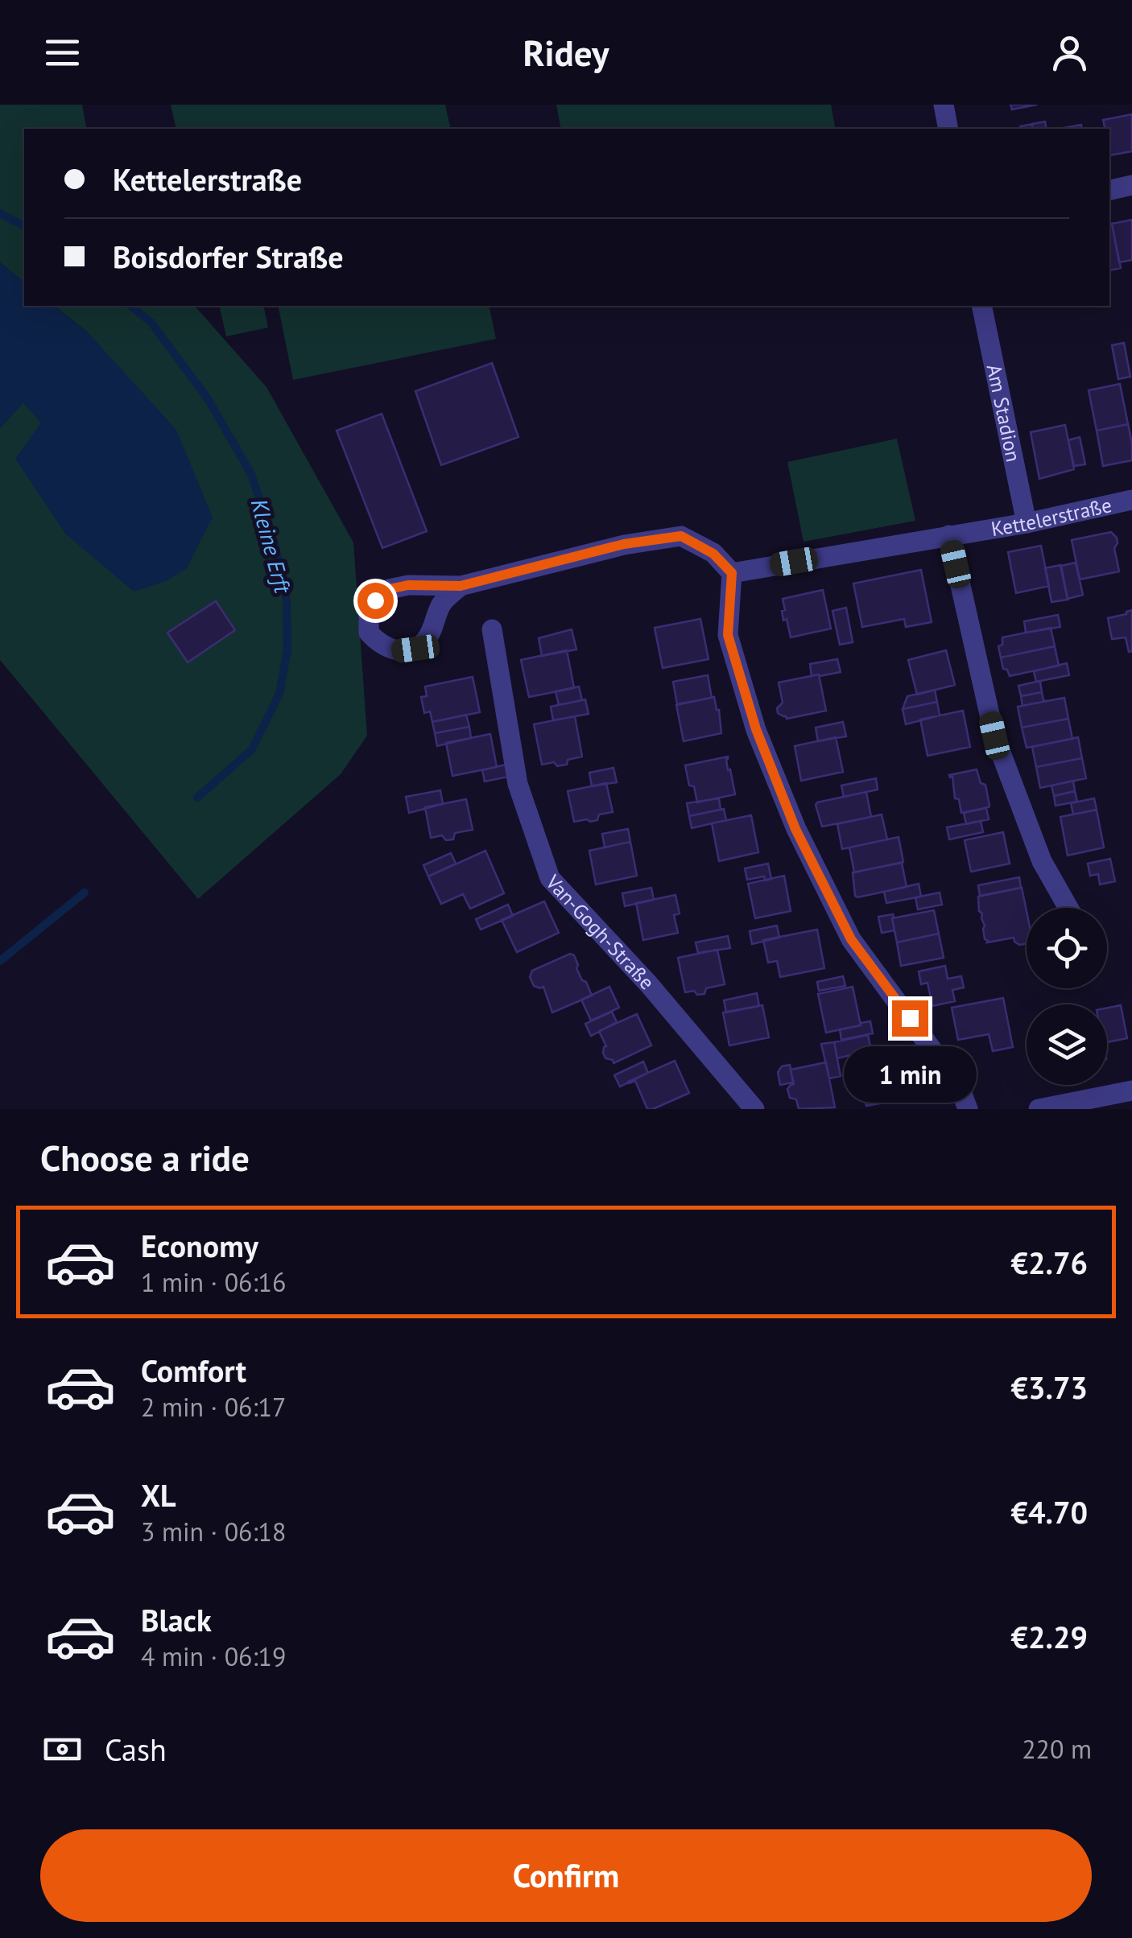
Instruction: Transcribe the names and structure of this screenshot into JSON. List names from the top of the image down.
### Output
{
  "streets": {
    "street": ["Am Stadion", "Kettelerstraße", "Van-Gogh-Straße"]
  },
  "crossings": [
    ["Am Stadion", "Kettelerstraße"]
  ],
  "water": ["Kleine Erft"],
  "page": {
    "header": "Ridey",
    "banner": ["Kettelerstraße", "Boisdorfer Straße"],
    "bubble": "1 min",
    "heading": "Choose a ride",
    "list": [
      {
        "name": "Economy",
        "note": "1 min · 06:16",
        "value": "€2.76"
      },
      {
        "name": "Comfort",
        "note": "2 min · 06:17",
        "value": "€3.73"
      },
      {
        "name": "XL",
        "note": "3 min · 06:18",
        "value": "€4.70"
      },
      {
        "name": "Black",
        "note": "4 min · 06:19",
        "value": "€2.29"
      }
    ],
    "pay": ["Cash", "220 m"],
    "buttons": "Confirm"
  }
}
